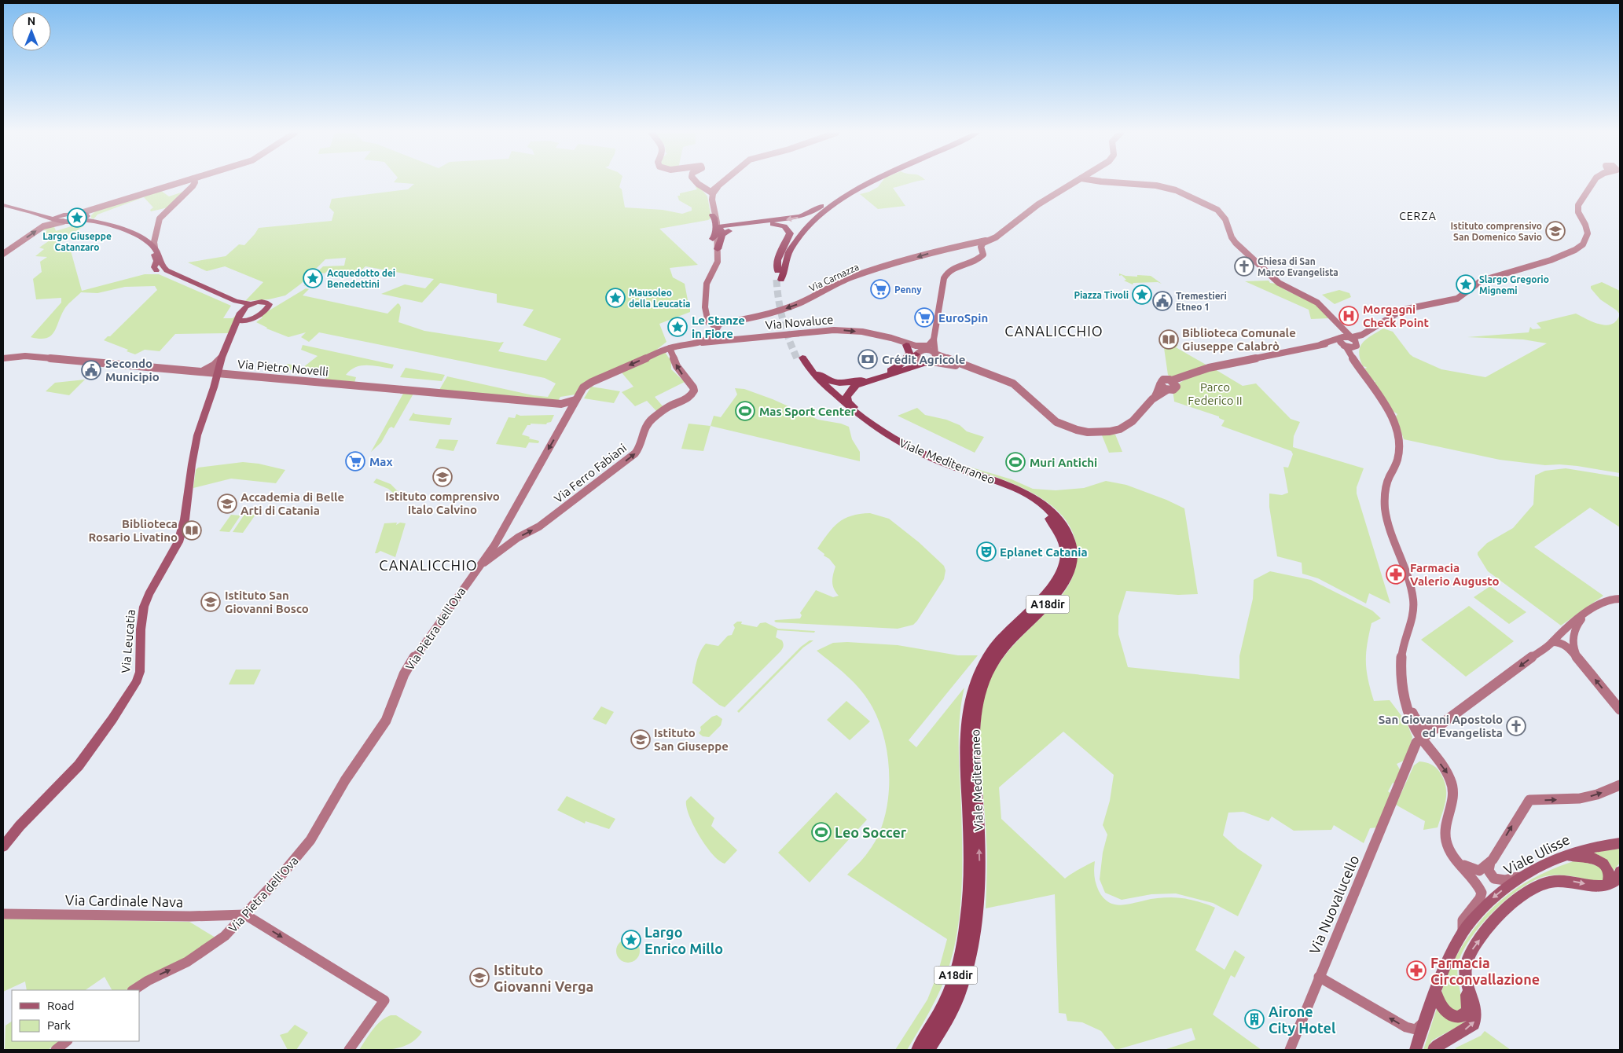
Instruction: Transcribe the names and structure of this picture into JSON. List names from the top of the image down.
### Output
{
  "streets": {
    "highway": ["Viale Mediterraneo", "A18dir"],
    "main road": [
      "Via Carnazza",
      "Via Novaluce",
      "Via Pietro Novelli",
      "Via Ferro Fabiani",
      "Via Pietra dell'Ova",
      "Via Leucatia",
      "Viale Ulisse",
      "Via Cardinale Nava",
      "Via Nuovalucello"
    ]
  },
  "crossings": [
    ["Via Pietro Novelli", "Via Leucatia"],
    ["Viale Mediterraneo", "A18dir"],
    ["Via Ferro Fabiani", "Via Pietra dell'Ova"],
    ["Via Pietra dell'Ova", "Via Cardinale Nava"]
  ],
  "one_way": ["Via Carnazza", "Via Novaluce", "Viale Mediterraneo"],
  "districts": ["CERZA", "CANALICCHIO", "CANALICCHIO"],
  "parks": ["Parco Federico II"],
  "places": {
    "place": [
      "Largo Giuseppe Catanzaro",
      "Acquedotto dei Benedettini",
      "Slargo Gregorio Mignemi",
      "Piazza Tivoli",
      "Mausoleo della Leucatia",
      "Le Stanze in Fiore",
      "Largo Enrico Millo"
    ],
    "school or university": [
      "Istituto comprensivo San Domenico Savio",
      "Istituto comprensivo Italo Calvino",
      "Accademia di Belle Arti di Catania",
      "Istituto San Giovanni Bosco",
      "Istituto San Giuseppe",
      "Istituto Giovanni Verga"
    ],
    "church": ["Chiesa di San Marco Evangelista", "San Giovanni Apostolo ed Evangelista"],
    "supermarket": ["Penny", "EuroSpin", "Max"],
    "public building": ["Tremestieri Etneo 1", "Secondo Municipio"],
    "hospital": ["Morgagni Check Point"],
    "library": ["Biblioteca Comunale Giuseppe Calabrò", "Biblioteca Rosario Livatino"],
    "bank": ["Crédit Agricole"],
    "sports": ["Mas Sport Center", "Muri Antichi", "Leo Soccer"],
    "theatre": ["Eplanet Catania"],
    "pharmacy": ["Farmacia Valerio Augusto", "Farmacia Circonvallazione"],
    "building": ["Airone City Hotel"]
  },
  "legend": ["Road", "Park"],
  "north": "top"
}
